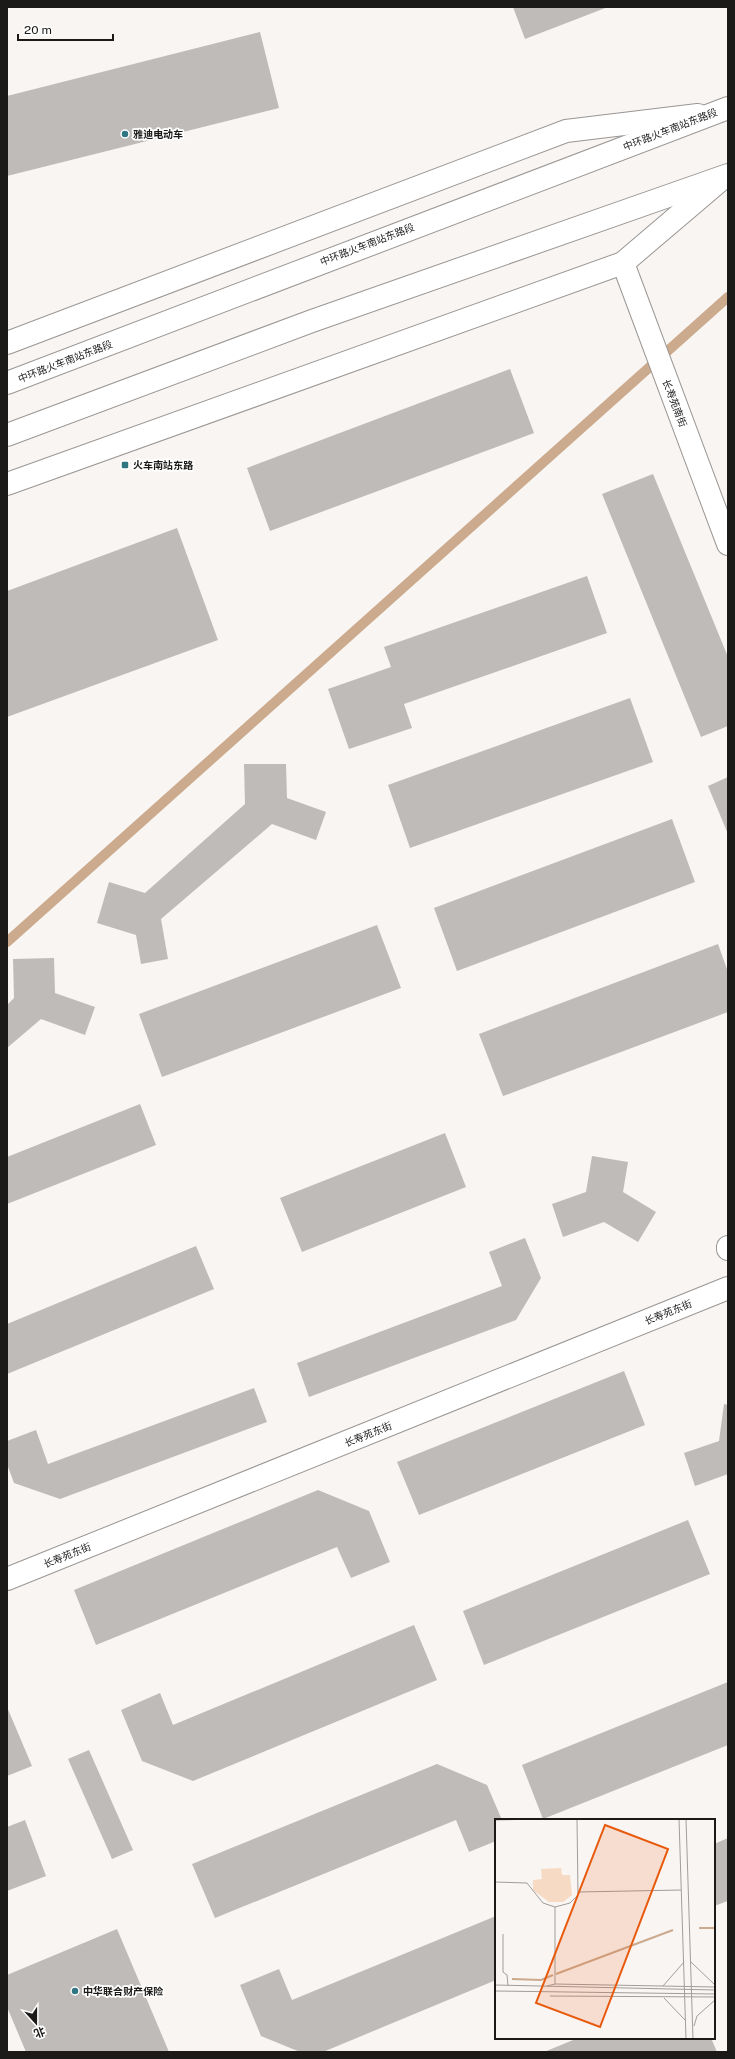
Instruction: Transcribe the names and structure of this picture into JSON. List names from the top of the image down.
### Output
{
  "streets": {
    "main road": ["中环路火车南站东路段", "长寿苑南街", "长寿苑东街"]
  },
  "places": {
    "other": ["雅迪电动车", "中华联合财产保险"],
    "transit": ["火车南站东路"]
  },
  "scale_bar": "20 m",
  "north": "bottom"
}
